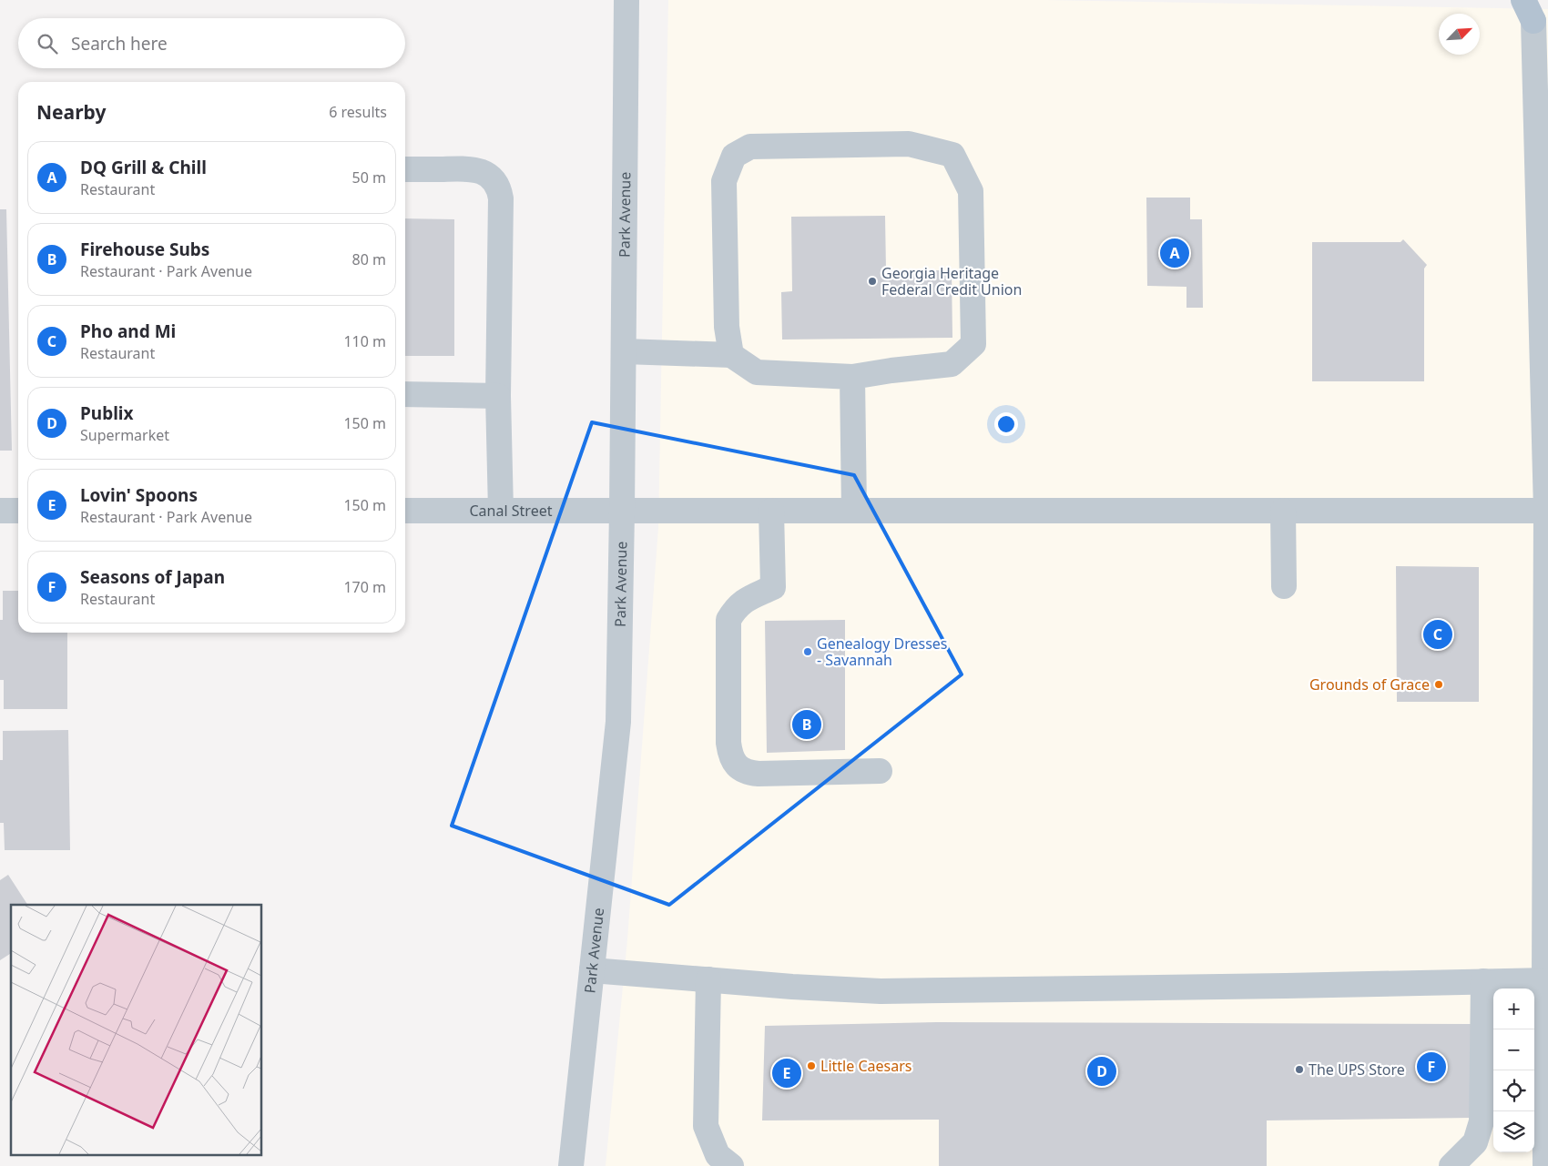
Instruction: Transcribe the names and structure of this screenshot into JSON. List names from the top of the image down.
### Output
{
  "streets": {
    "street": ["Park Avenue", "Canal Street"]
  },
  "crossings": [
    ["Park Avenue", "Canal Street"]
  ],
  "places": [
    "Georgia Heritage Federal Credit Union",
    "Genealogy Dresses - Savannah",
    "Grounds of Grace",
    "Little Caesars",
    "The UPS Store"
  ],
  "north": "top right",
  "page": {
    "search": "Search here",
    "heading": ["Nearby", "6 results"],
    "list": [
      {
        "mark": "A",
        "name": "DQ Grill & Chill",
        "note": "Restaurant",
        "value": "50 m"
      },
      {
        "mark": "B",
        "name": "Firehouse Subs",
        "note": "Restaurant · Park Avenue",
        "value": "80 m"
      },
      {
        "mark": "C",
        "name": "Pho and Mi",
        "note": "Restaurant",
        "value": "110 m"
      },
      {
        "mark": "D",
        "name": "Publix",
        "note": "Supermarket",
        "value": "150 m"
      },
      {
        "mark": "E",
        "name": "Lovin' Spoons",
        "note": "Restaurant · Park Avenue",
        "value": "150 m"
      },
      {
        "mark": "F",
        "name": "Seasons of Japan",
        "note": "Restaurant",
        "value": "170 m"
      }
    ],
    "pins": [
      "A",
      "C",
      "B",
      "F",
      "D",
      "E"
    ],
    "map_buttons": ["+", "−"]
  }
}
